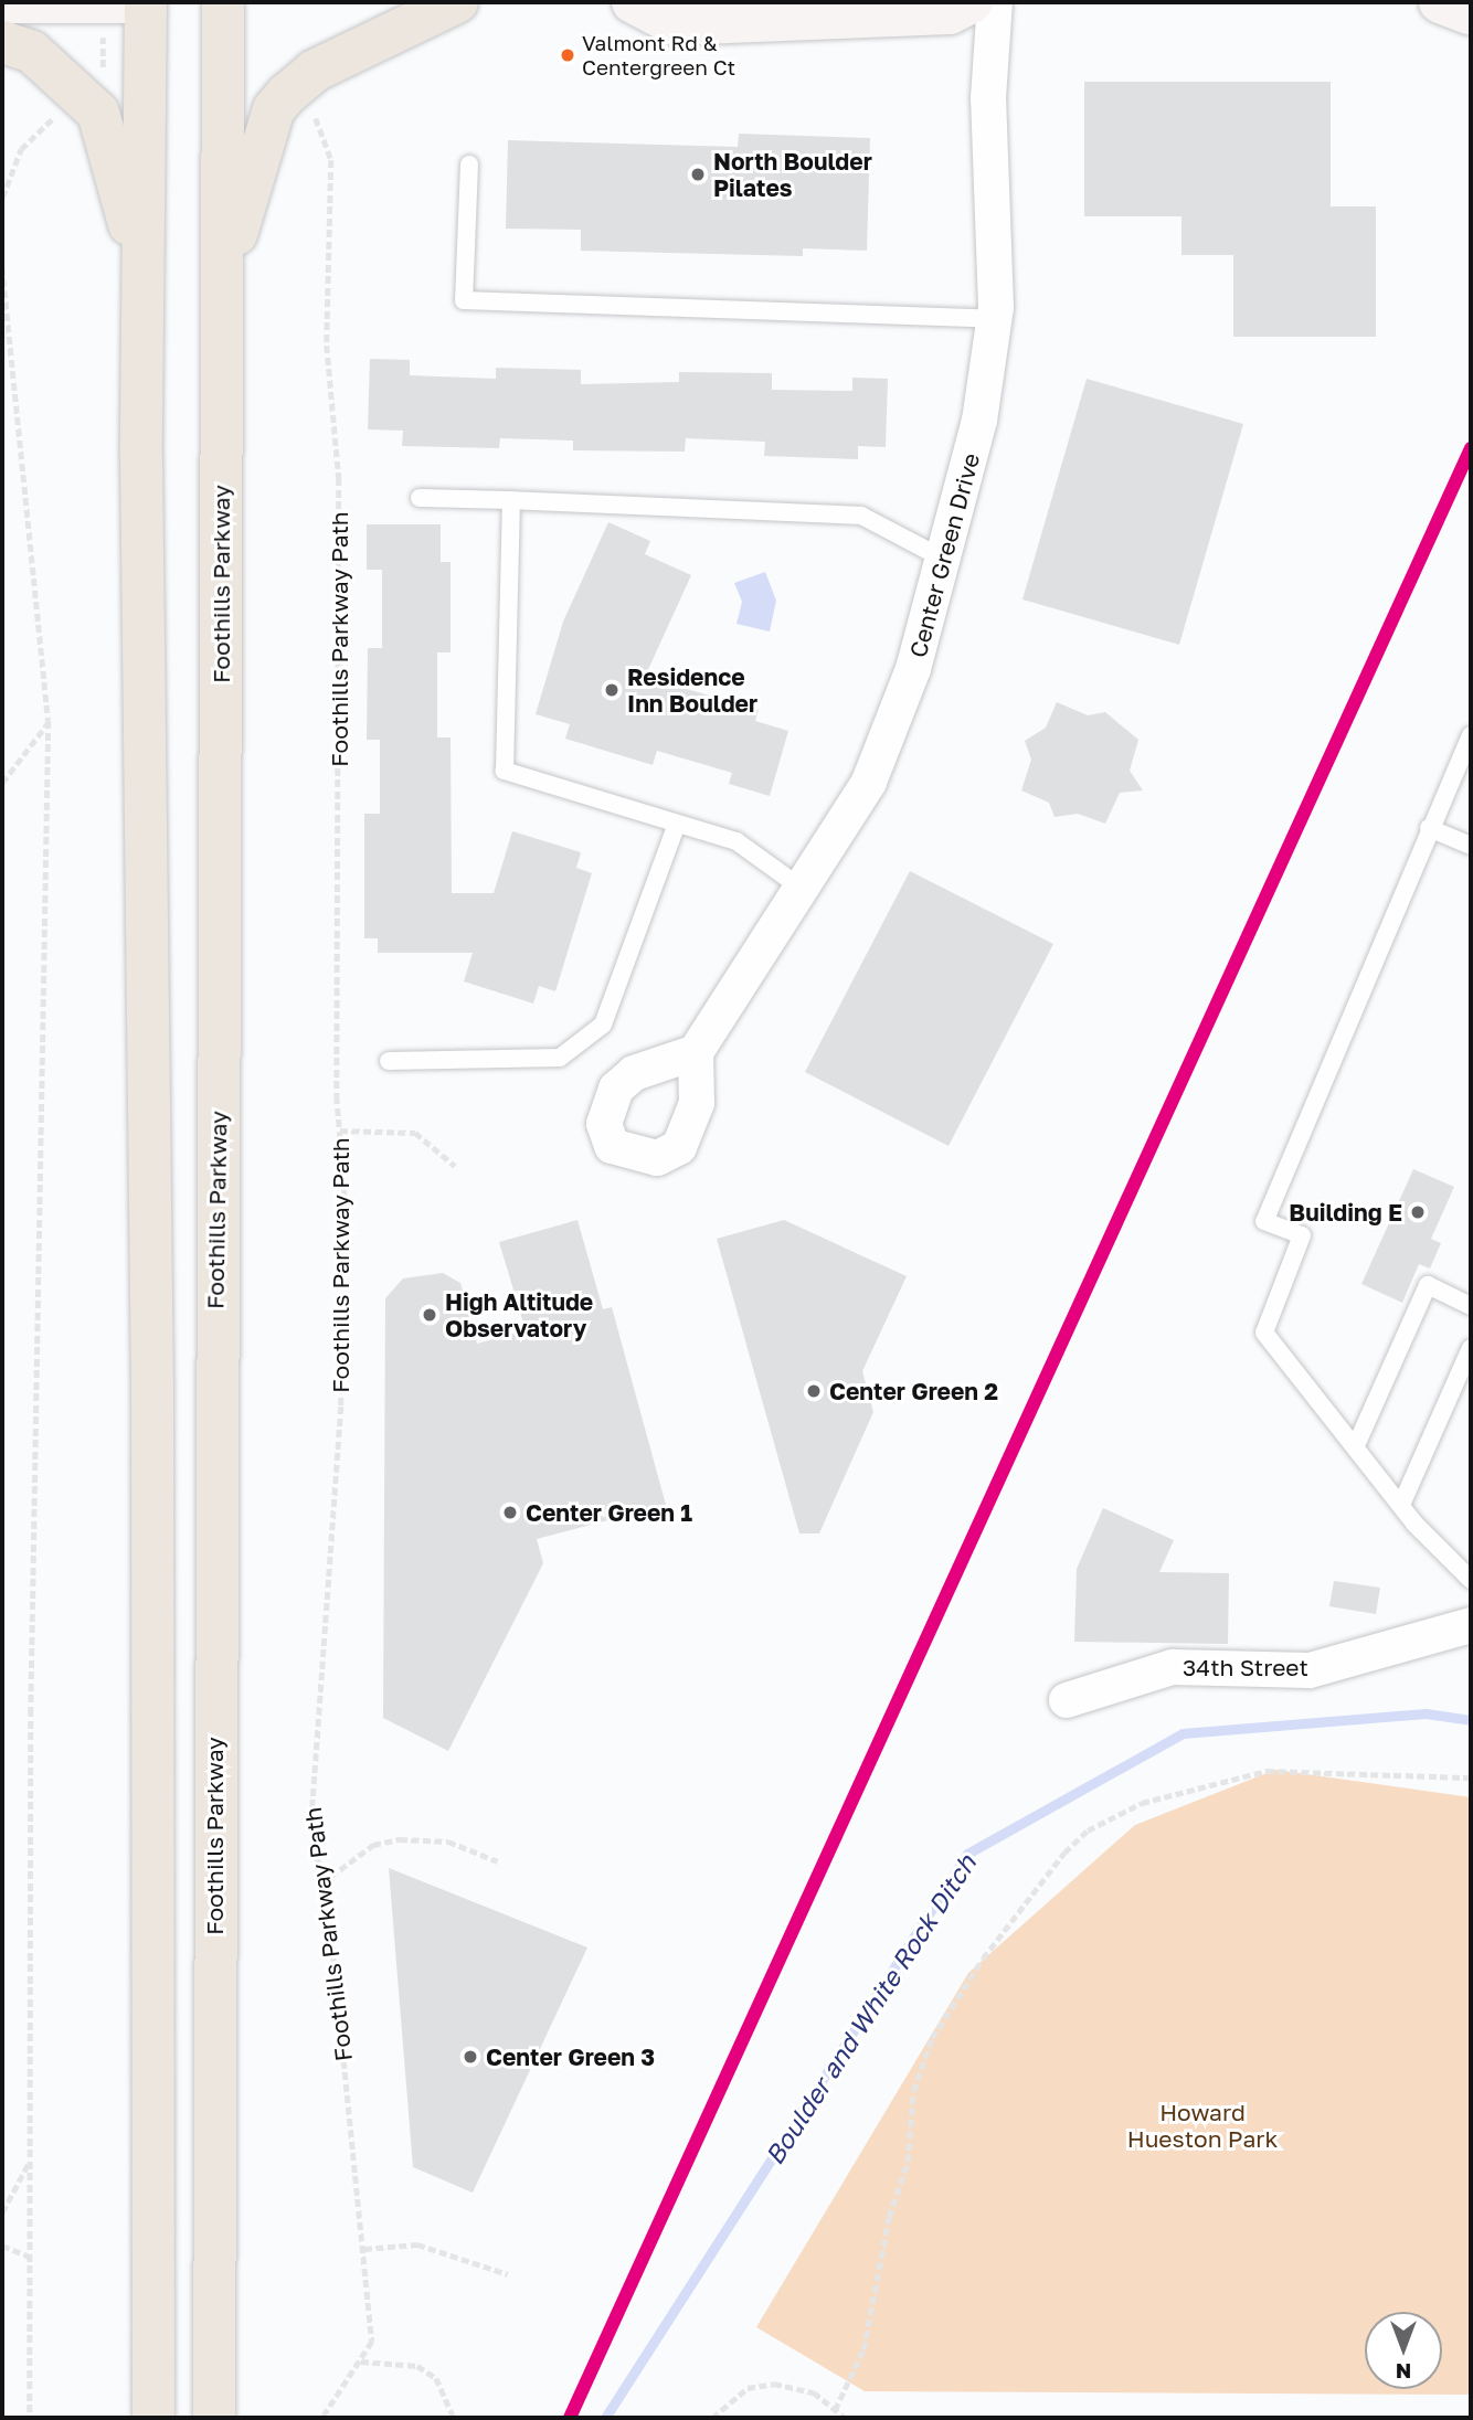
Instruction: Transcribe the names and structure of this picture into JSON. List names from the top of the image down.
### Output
{
  "streets": {
    "highway": ["Foothills Parkway"],
    "street": ["Center Green Drive", "34th Street"],
    "path": ["Foothills Parkway Path"]
  },
  "water": ["Boulder and White Rock Ditch"],
  "parks": ["Howard Hueston Park"],
  "places": [
    "Valmont Rd & Centergreen Ct",
    "North Boulder Pilates",
    "Residence Inn Boulder",
    "Building E",
    "High Altitude Observatory",
    "Center Green 2",
    "Center Green 1",
    "Center Green 3"
  ],
  "north": "bottom"
}
